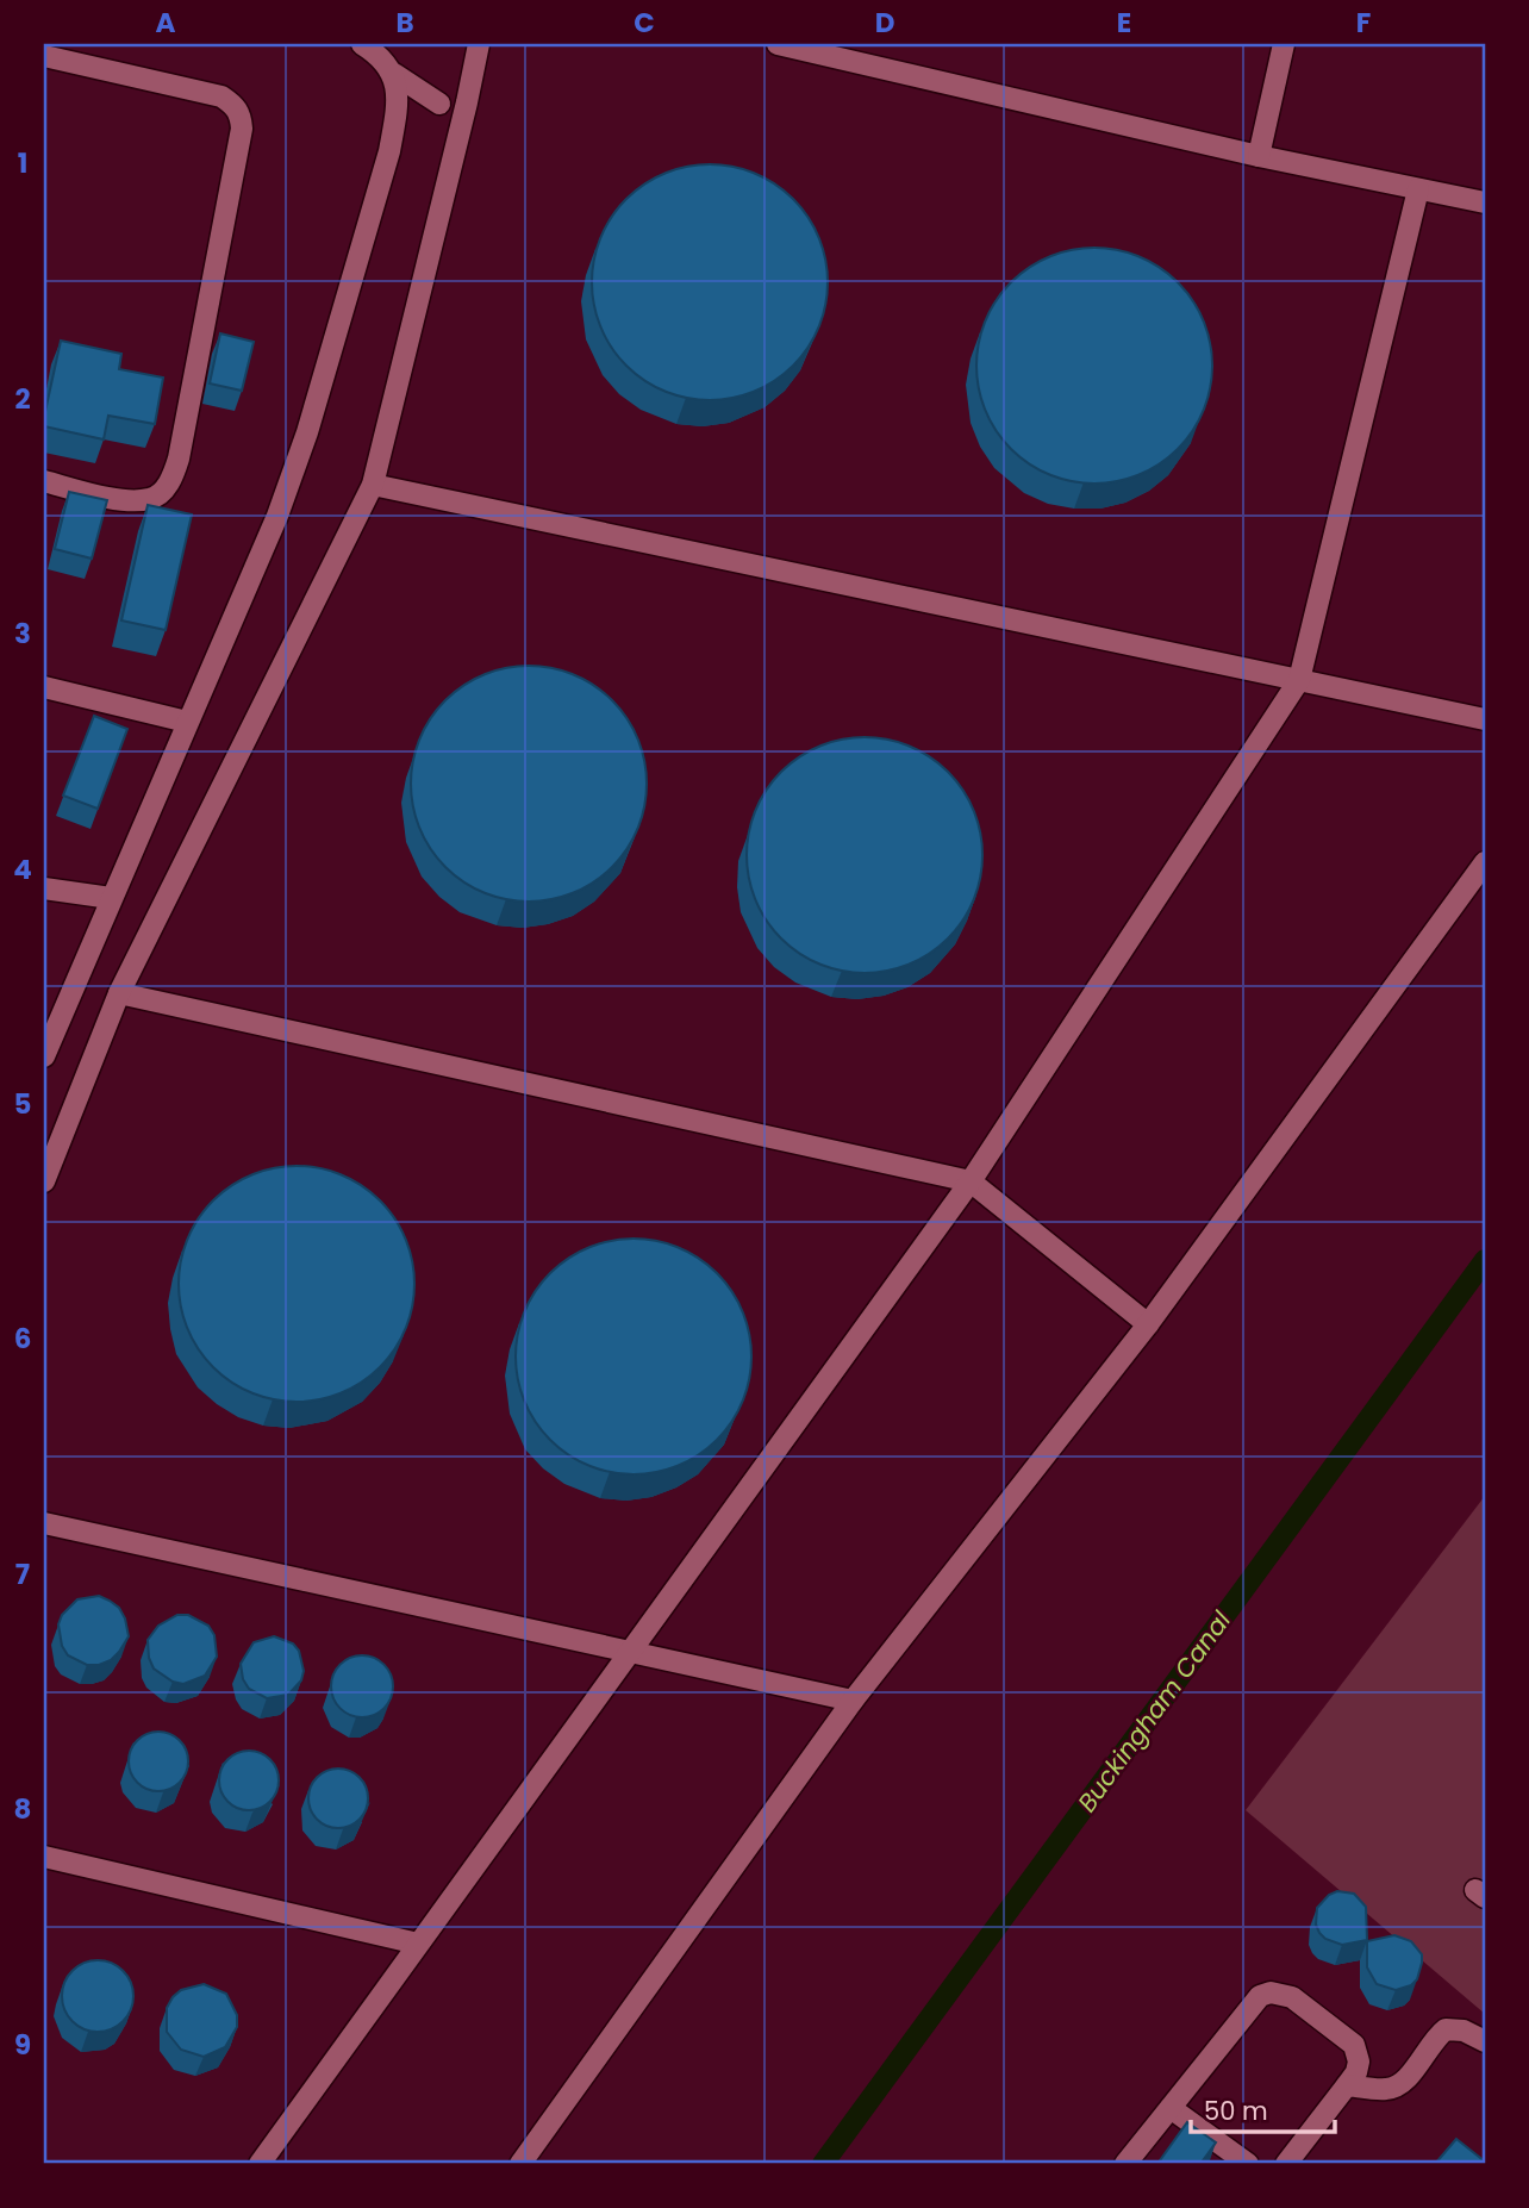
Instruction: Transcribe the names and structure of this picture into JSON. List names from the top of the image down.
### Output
{
  "water": ["Buckingham Canal"],
  "scale_bar": "50 m",
  "grid": {
    "columns": [
      "A",
      "B",
      "C",
      "D",
      "E",
      "F"
    ],
    "rows": [
      "1",
      "2",
      "3",
      "4",
      "5",
      "6",
      "7",
      "8",
      "9"
    ]
  }
}
